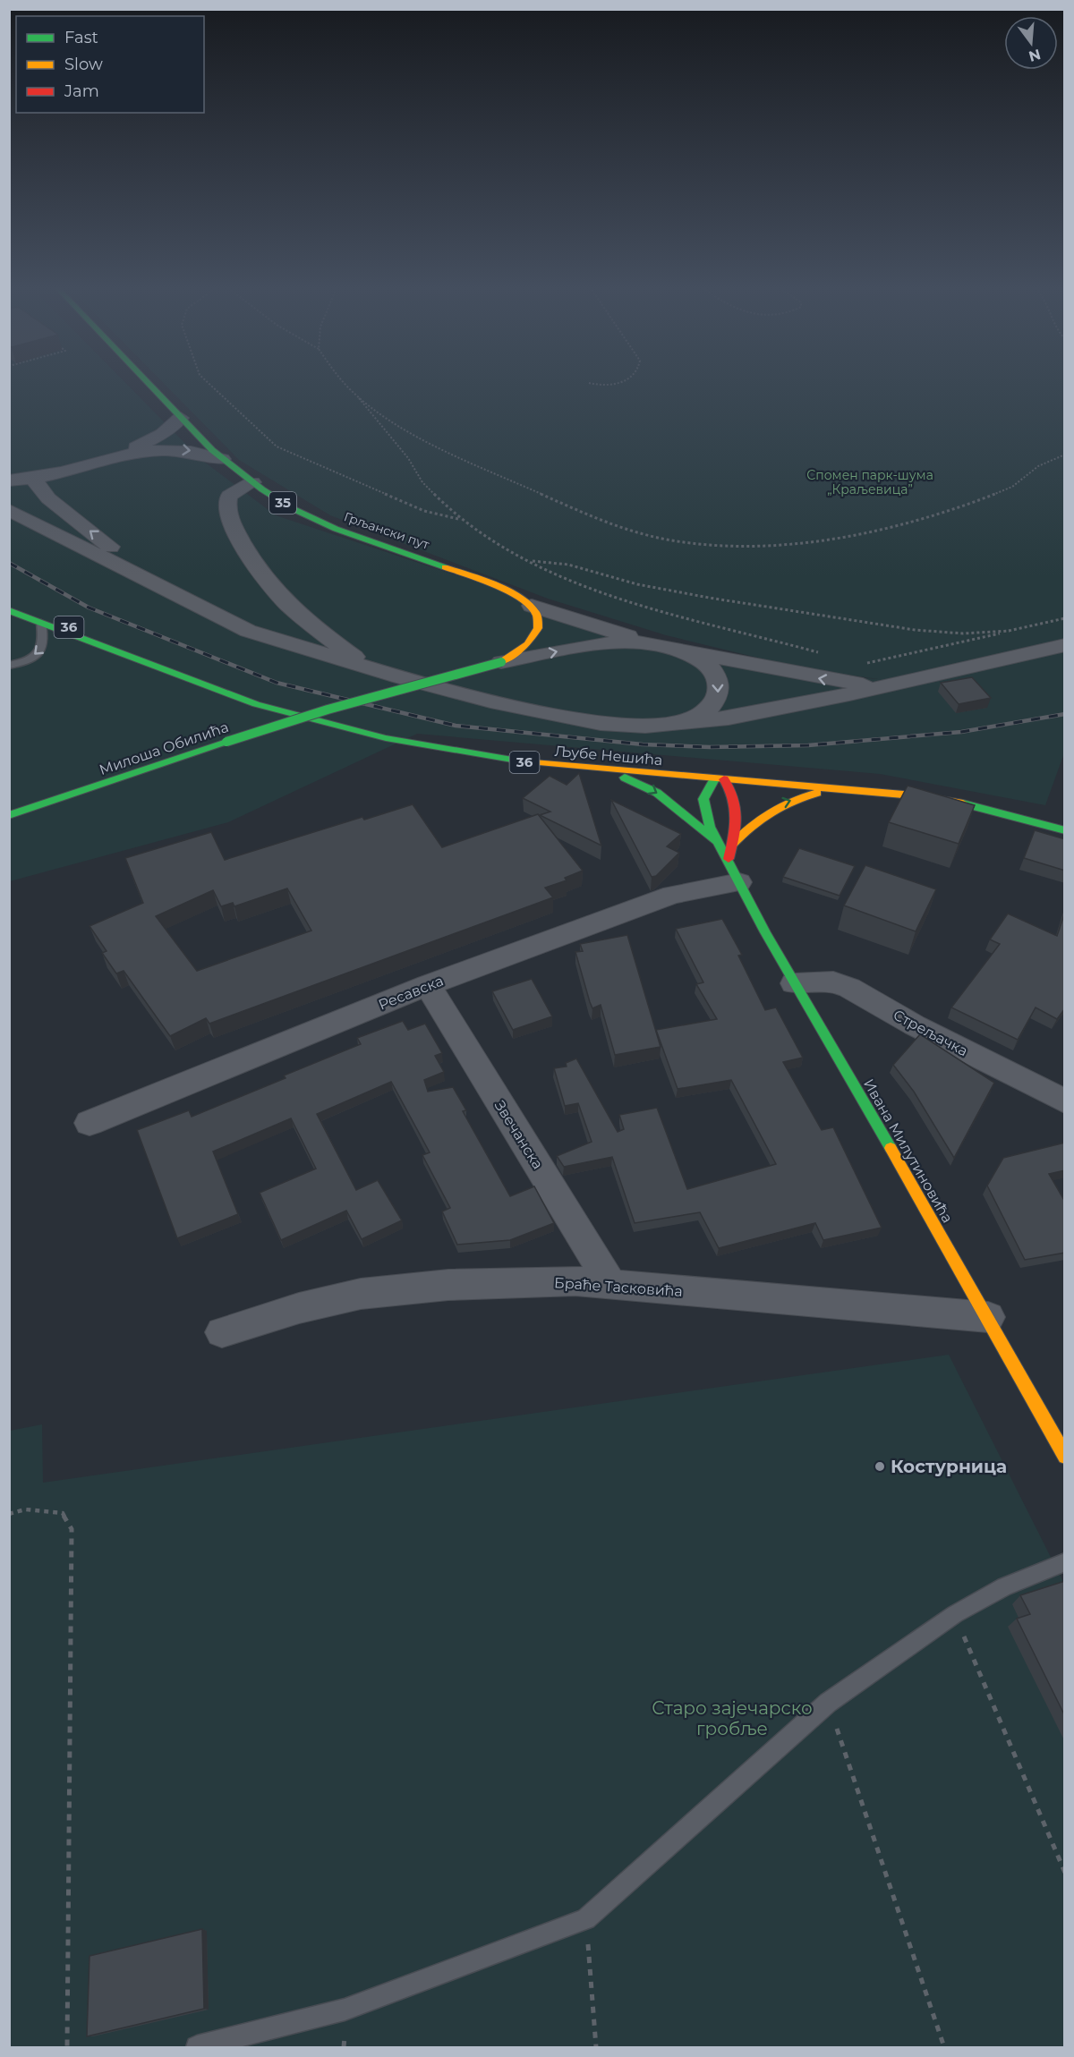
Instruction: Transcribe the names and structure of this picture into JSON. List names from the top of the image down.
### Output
{
  "streets": {
    "main road": [
      "35",
      "Грљански пут",
      "36",
      "Милоша Обилића",
      "Љубе Нешића",
      "Ивана Милутиновића"
    ],
    "street": [
      "Ресавска",
      "Стрељачка",
      "Звечанска",
      "Браће Тасковића"
    ]
  },
  "crossings": [
    ["36", "Љубе Нешића"],
    ["Љубе Нешића", "Ивана Милутиновића"],
    ["Ресавска", "Звечанска"],
    ["Ресавска", "Ивана Милутиновића"],
    ["Стрељачка", "Ивана Милутиновића"],
    ["Звечанска", "Браће Тасковића"],
    ["Ивана Милутиновића", "Браће Тасковића"]
  ],
  "parks": ["Спомен парк-шума „Краљевица”", "Старо зајечарско гробље"],
  "places": ["Костурница"],
  "legend": ["Fast", "Slow", "Jam"],
  "north": "bottom"
}
